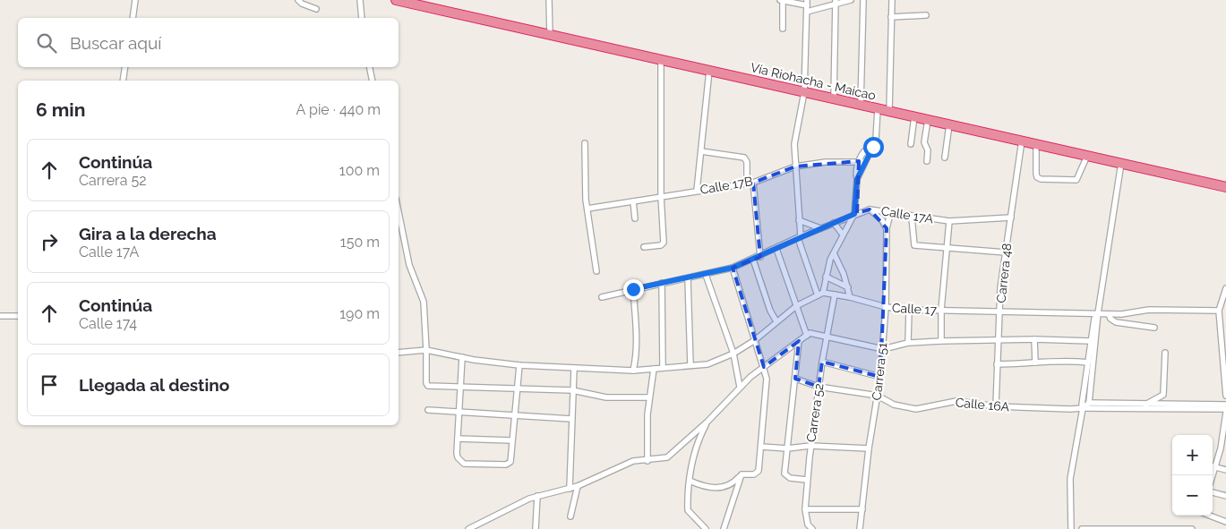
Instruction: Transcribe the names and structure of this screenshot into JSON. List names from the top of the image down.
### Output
{
  "streets": {
    "highway": ["Vía Riohacha - Maicao"],
    "street": [
      "Calle 17B",
      "Calle 17A",
      "Carrera 48",
      "Calle 17",
      "Carrera 51",
      "Calle 16A",
      "Carrera 52"
    ]
  },
  "crossings": [
    ["Vía Riohacha - Maicao", "Carrera 48"],
    ["Calle 17A", "Carrera 48"],
    ["Calle 17A", "Carrera 51"],
    ["Carrera 48", "Calle 17"],
    ["Carrera 48", "Calle 16A"],
    ["Calle 17", "Carrera 51"],
    ["Calle 17", "Carrera 52"],
    ["Carrera 51", "Calle 16A"],
    ["Calle 16A", "Carrera 52"]
  ],
  "page": {
    "search": "Buscar aquí",
    "heading": ["6 min", "A pie · 440 m"],
    "list": [
      ["Continúa", "Carrera 52", "100 m"],
      ["Gira a la derecha", "Calle 17A", "150 m"],
      ["Continúa", "Calle 174", "190 m"],
      "Llegada al destino"
    ],
    "map_buttons": ["+", "−"]
  }
}
